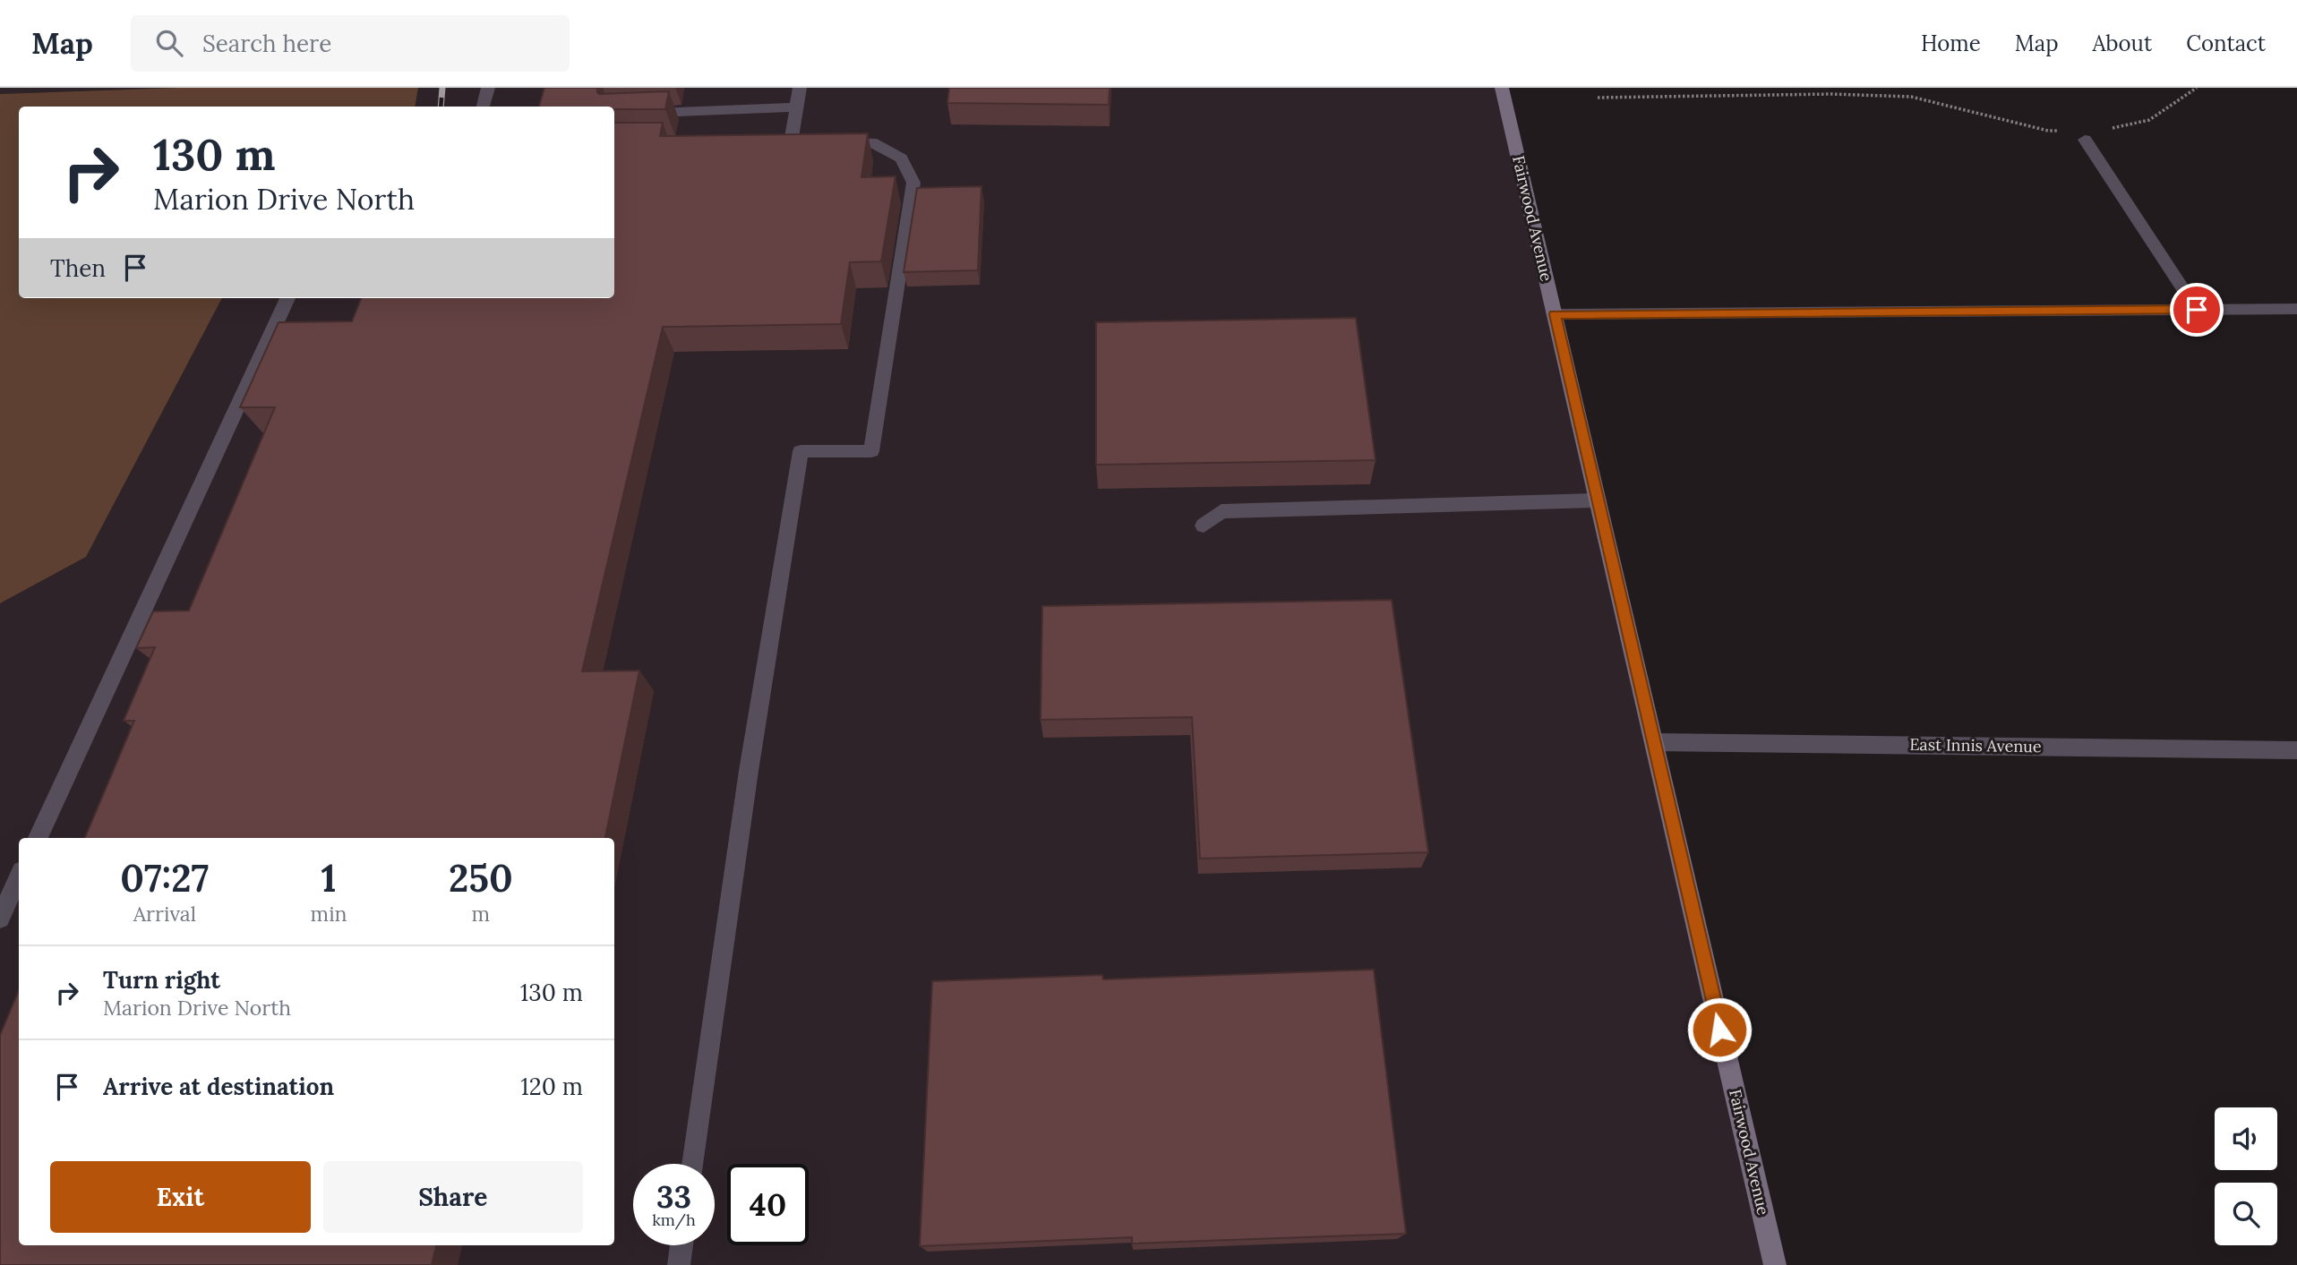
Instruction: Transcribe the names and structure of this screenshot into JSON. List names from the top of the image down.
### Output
{
  "streets": {
    "street": ["Fairwood Avenue", "East Innis Avenue"]
  },
  "crossings": [
    ["Fairwood Avenue", "East Innis Avenue"]
  ],
  "page": {
    "header": "Map",
    "search": "Search here",
    "nav": [
      "Home",
      "Map",
      "About",
      "Contact"
    ],
    "turn": ["130 m", "Marion Drive North"],
    "then": "Then",
    "eta": [
      "07:27",
      "Arrival",
      "1",
      "min",
      "250",
      "m"
    ],
    "list": [
      {
        "name": "Turn right",
        "note": "Marion Drive North",
        "value": "130 m"
      },
      {
        "name": "Arrive at destination",
        "value": "120 m"
      }
    ],
    "buttons": ["Exit", "Share"],
    "speed": "33 km/h",
    "limit": "40"
  }
}
